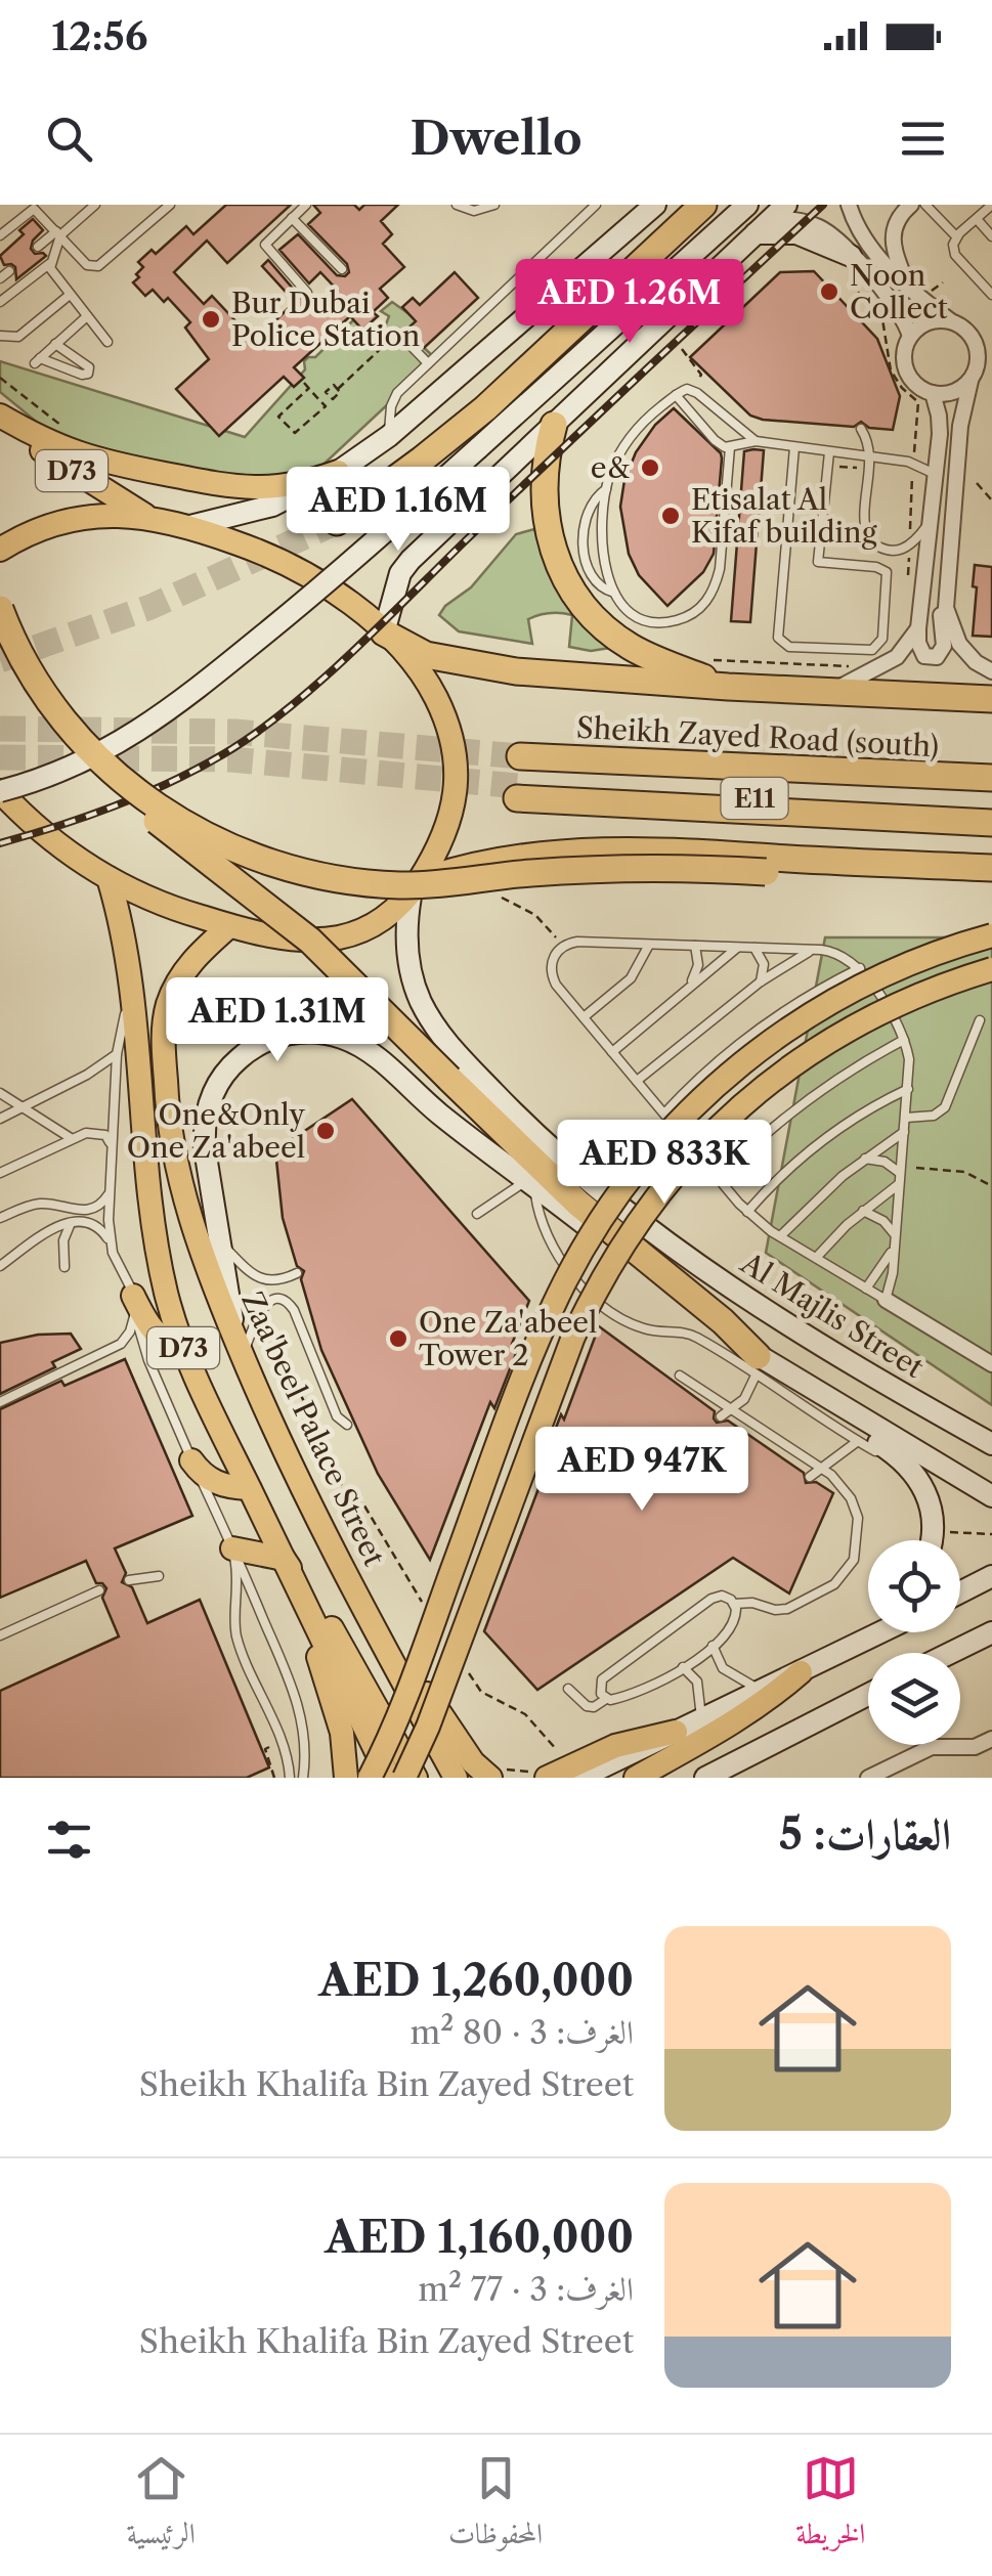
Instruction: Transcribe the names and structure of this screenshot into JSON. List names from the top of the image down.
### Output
{
  "streets": {
    "highway": ["Sheikh Zayed Road (south)", "E11"],
    "main road": ["D73", "Al Majlis Street", "Zaa'beel Palace Street"]
  },
  "places": [
    "Noon Collect",
    "Bur Dubai Police Station",
    "e&",
    "Etisalat Al Kifaf building",
    "One&Only One Za'abeel",
    "One Za'abeel Tower 2"
  ],
  "page": {
    "status": "12:56",
    "header": "Dwello",
    "price": [
      "AED 1.26M",
      "AED 1.16M",
      "AED 1.31M",
      "AED 833K",
      "AED 947K"
    ],
    "heading": "العقارات: 5",
    "list": [
      {
        "name": "AED 1,260,000",
        "note": "الغرف: 3 · 80 m² · Sheikh Khalifa Bin Zayed Street"
      },
      {
        "name": "AED 1,160,000",
        "note": "الغرف: 3 · 77 m² · Sheikh Khalifa Bin Zayed Street"
      }
    ],
    "tabs": ["الخريطة", "المحفوظات", "الرئيسية"]
  }
}
